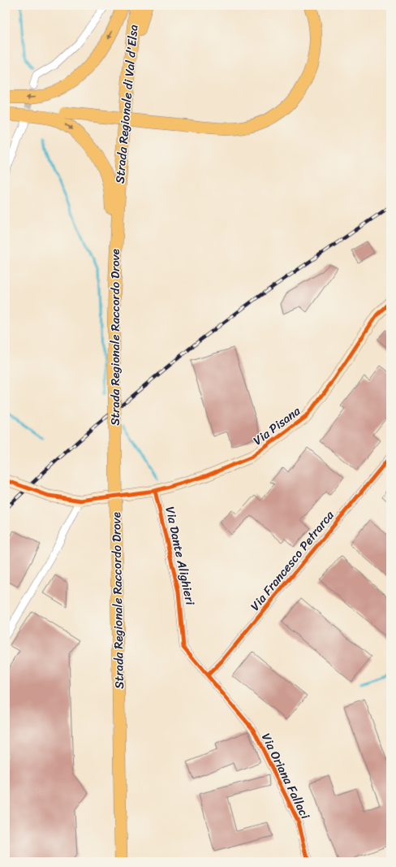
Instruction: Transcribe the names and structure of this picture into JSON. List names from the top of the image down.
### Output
{
  "streets": {
    "main road": ["Strada Regionale di Val d'Elsa", "Strada Regionale Raccordo Drove"],
    "street": [
      "Via Pisana",
      "Via Dante Alighieri",
      "Via Francesco Petrarca",
      "Via Oriana Fallaci"
    ]
  },
  "crossings": [
    ["Strada Regionale di Val d'Elsa", "Strada Regionale Raccordo Drove"],
    ["Via Pisana", "Via Dante Alighieri"],
    ["Via Dante Alighieri", "Via Francesco Petrarca"],
    ["Via Dante Alighieri", "Via Oriana Fallaci"],
    ["Via Francesco Petrarca", "Via Oriana Fallaci"]
  ]
}
